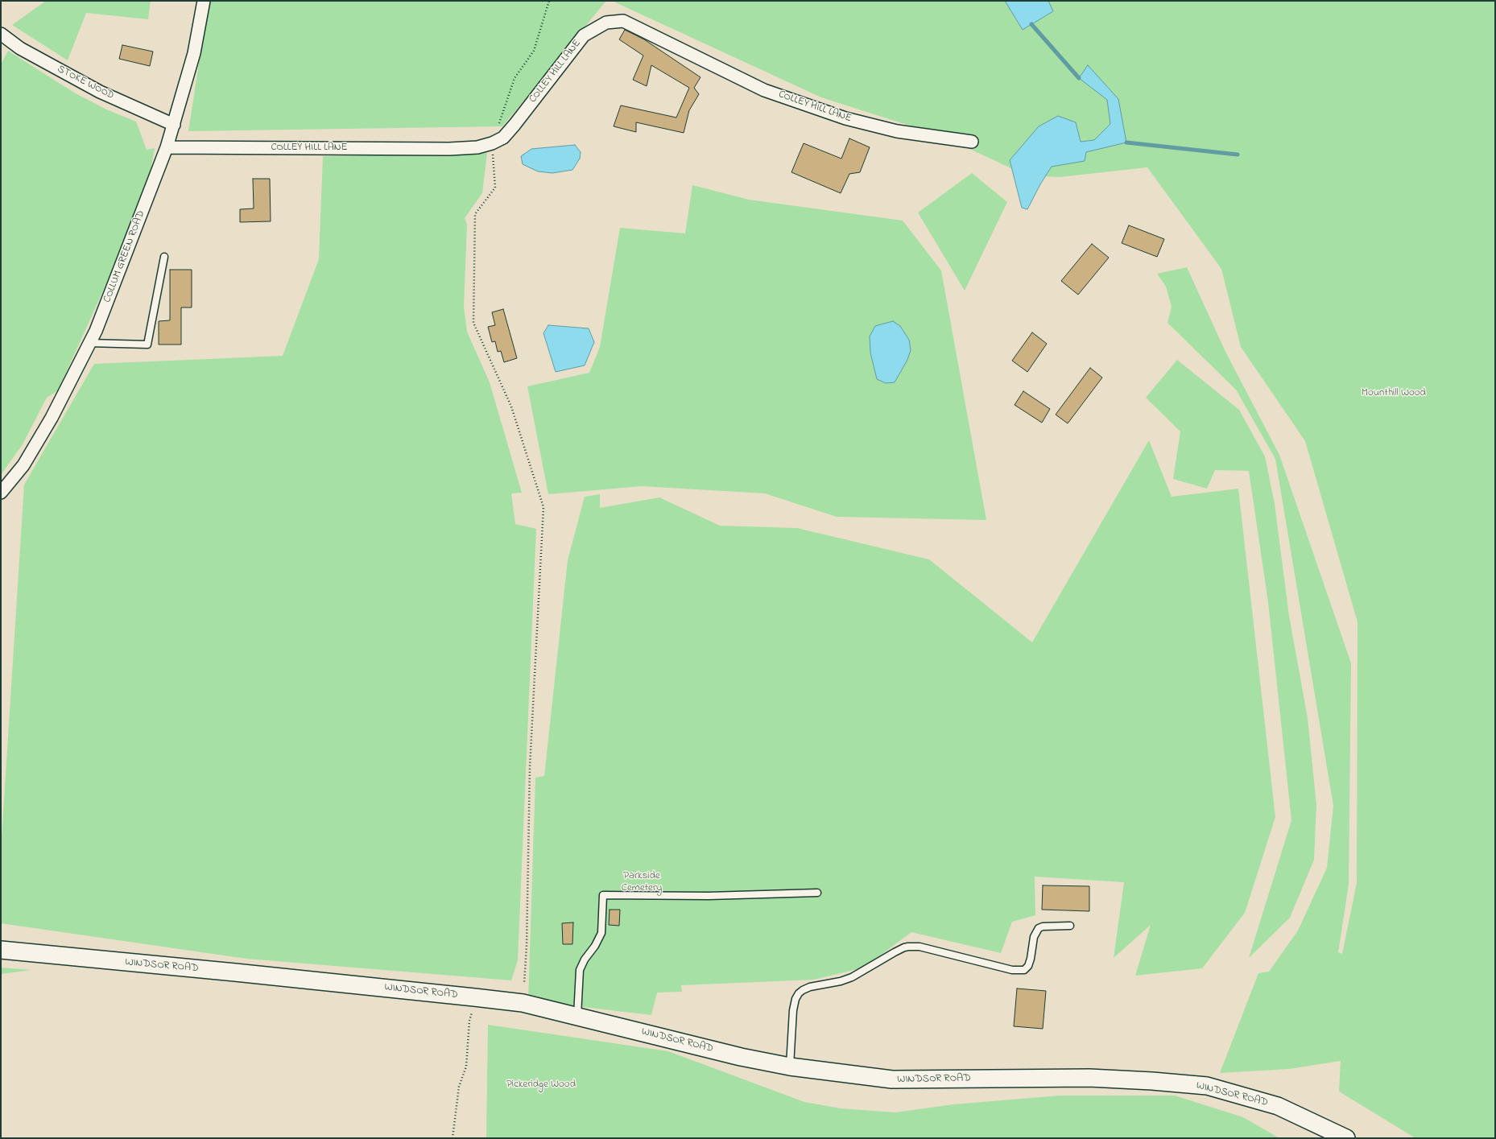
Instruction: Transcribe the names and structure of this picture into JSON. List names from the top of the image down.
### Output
{
  "streets": {
    "main road": ["WINDSOR ROAD"],
    "street": ["COLLEY HILL LANE", "STOKE WOOD", "COLLUM GREEN ROAD"]
  },
  "crossings": [
    ["COLLEY HILL LANE", "COLLUM GREEN ROAD"],
    ["STOKE WOOD", "COLLUM GREEN ROAD"]
  ],
  "parks": ["Mounthill Wood", "Parkside Cemetery", "Pickeridge Wood"]
}
